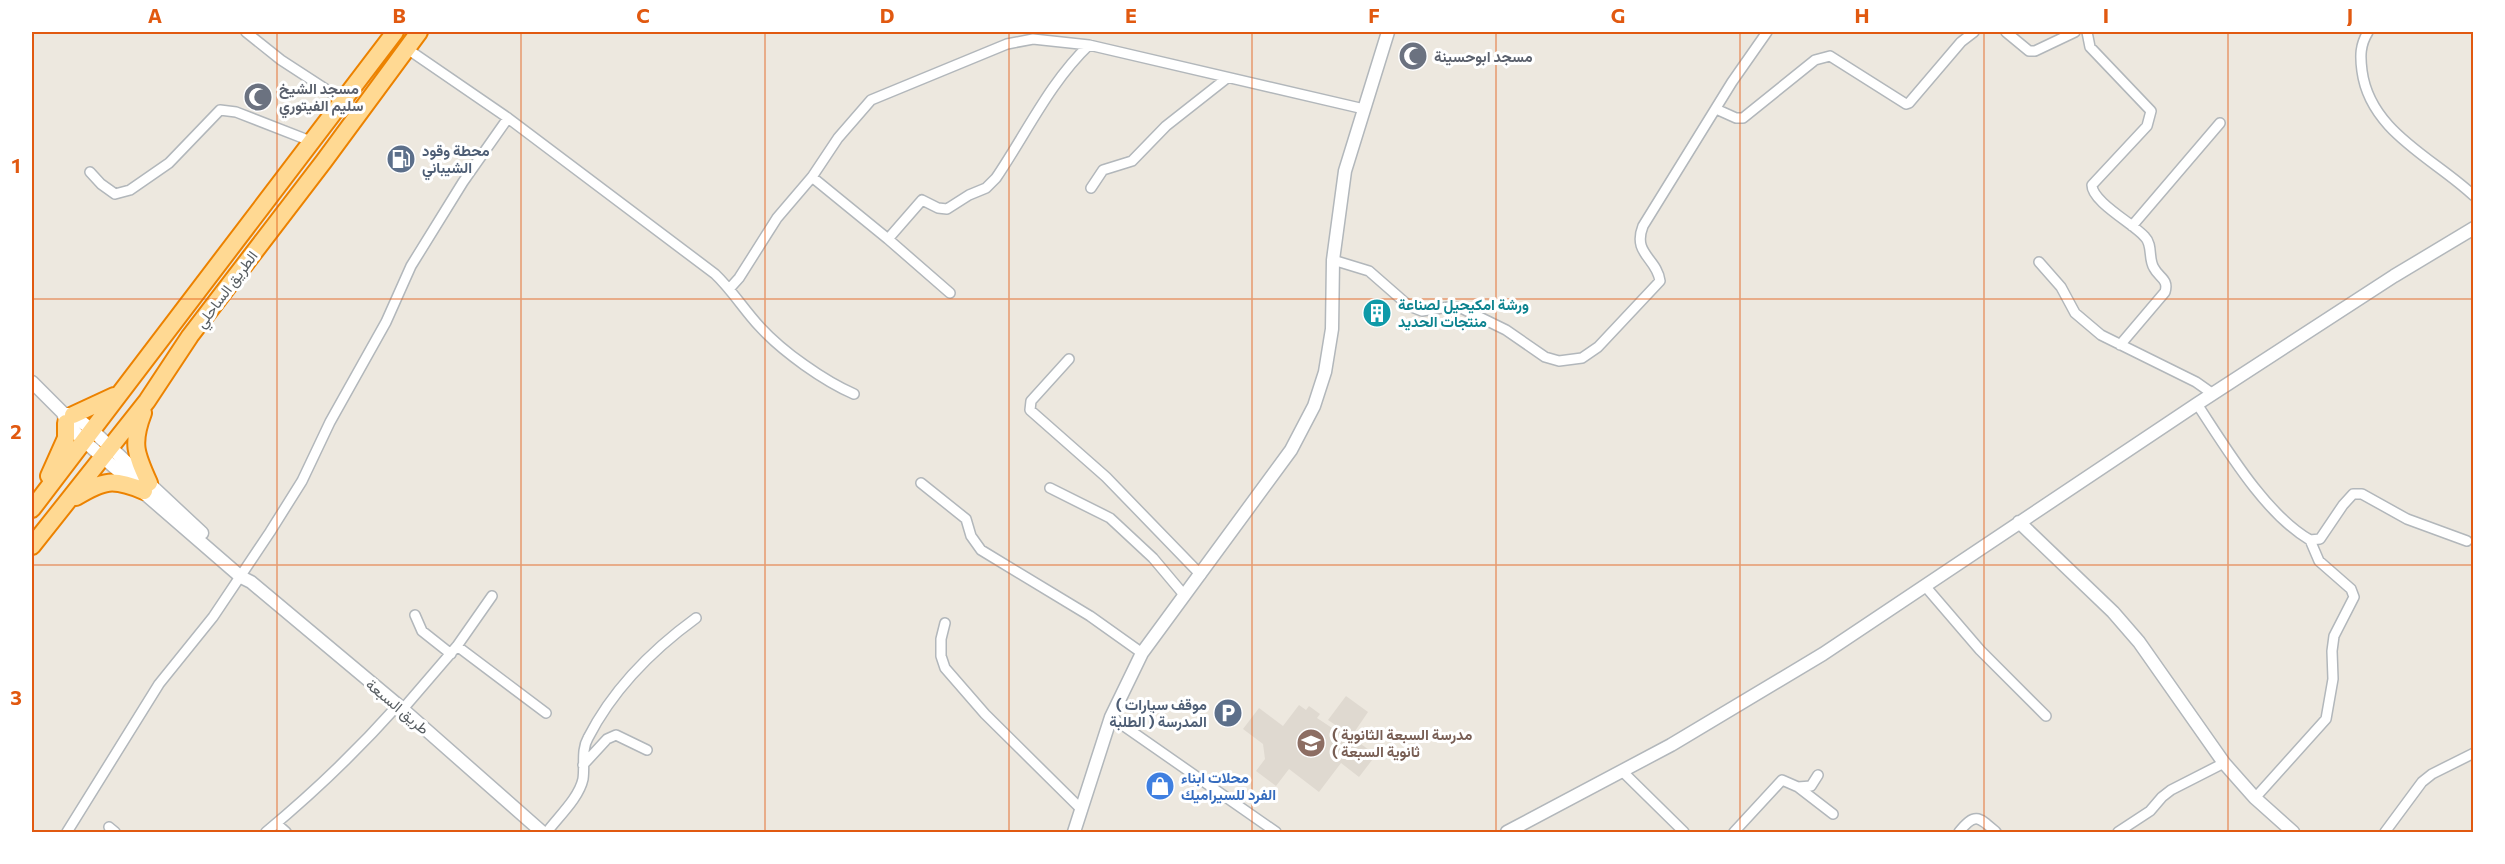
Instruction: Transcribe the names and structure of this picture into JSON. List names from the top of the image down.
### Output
{
  "streets": {
    "highway": ["الطريق الساحلي"],
    "street": ["طريق السبعة"]
  },
  "crossings": [
    ["الطريق الساحلي", "طريق السبعة"]
  ],
  "places": {
    "mosque": ["مسجد ابوحسينة", "مسجد الشيخ سليم الفيتوري"],
    "fuel station": ["محطة وقود الشيباني"],
    "building": ["ورشة امكيحيل لصناعة منتجات الحديد"],
    "parking": ["( موقف سيارات المدرسة ( الطلبة"],
    "school or university": ["( مدرسة السبعة الثانوية ( ثانوية السبعة"],
    "shop": ["محلات ابناء الفرد للسيراميك"]
  },
  "grid": {
    "columns": [
      "A",
      "B",
      "C",
      "D",
      "E",
      "F",
      "G",
      "H",
      "I",
      "J"
    ],
    "rows": ["1", "2", "3"]
  }
}
